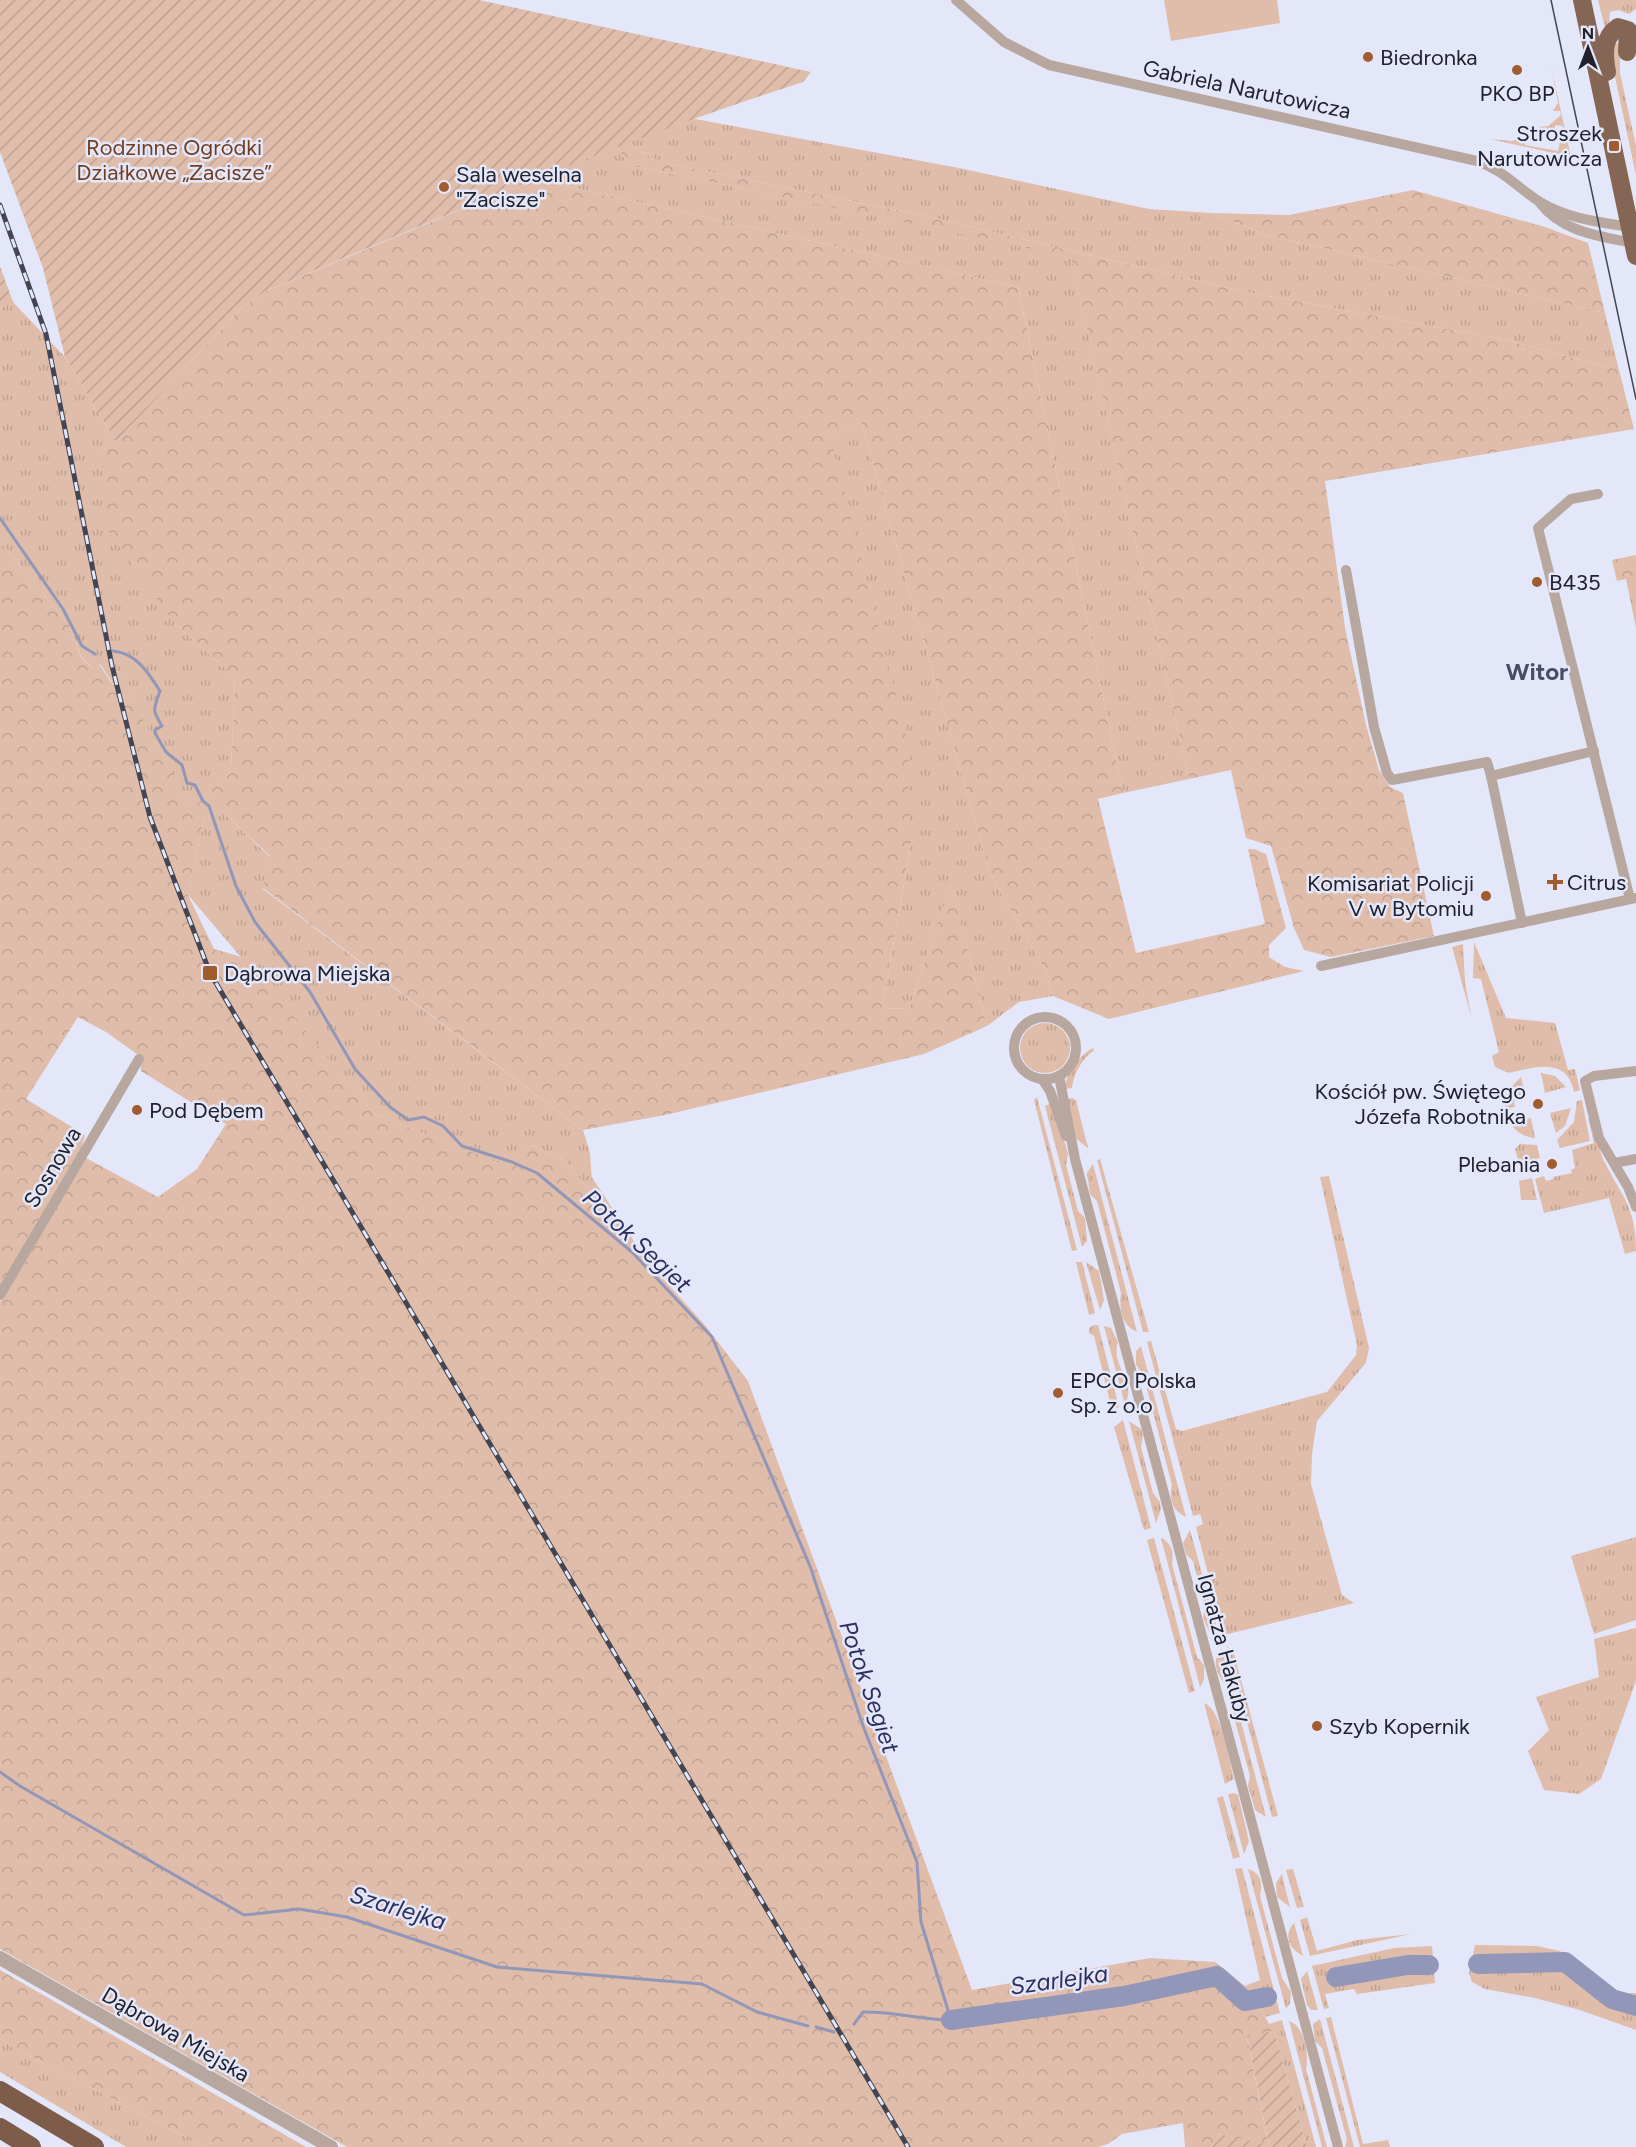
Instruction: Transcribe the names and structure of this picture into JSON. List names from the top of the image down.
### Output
{
  "streets": {
    "street": [
      "Gabriela Narutowicza",
      "Sosnowa",
      "Ignatza Hakuby",
      "Dąbrowa Miejska"
    ]
  },
  "districts": ["Witor"],
  "water": ["Potok Segiet", "Szarlejka"],
  "parks": ["Rodzinne Ogródki Działkowe „Zacisze”"],
  "places": {
    "other": [
      "Biedronka",
      "PKO BP",
      "Sala weselna \"Zacisze\"",
      "B435",
      "Komisariat Policji V w Bytomiu",
      "Kościół pw. Świętego Józefa Robotnika",
      "Pod Dębem",
      "Plebania",
      "EPCO Polska Sp. z o.o",
      "Szyb Kopernik"
    ],
    "transit": ["Stroszek Narutowicza", "Dąbrowa Miejska"],
    "health": ["Citrus"]
  },
  "north": "top"
}
